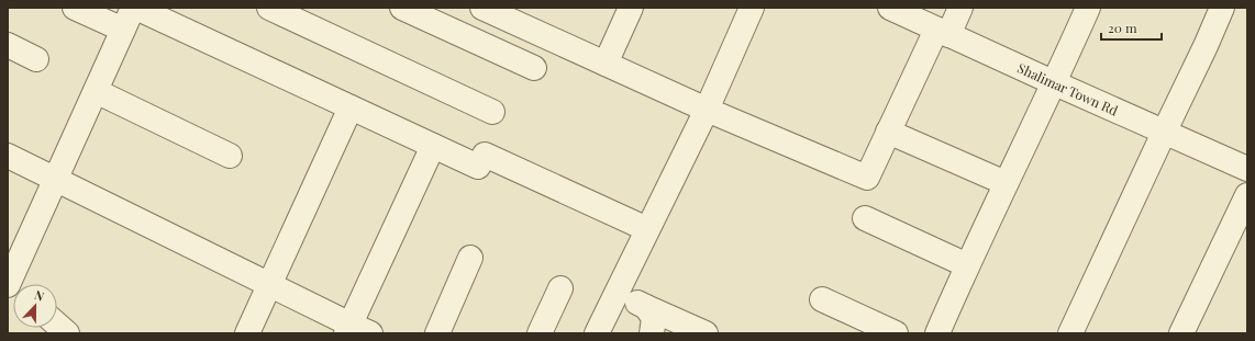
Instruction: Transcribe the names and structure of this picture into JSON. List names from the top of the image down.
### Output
{
  "streets": {
    "street": ["Shalimar Town Rd"]
  },
  "scale_bar": "20 m",
  "north": "top"
}
